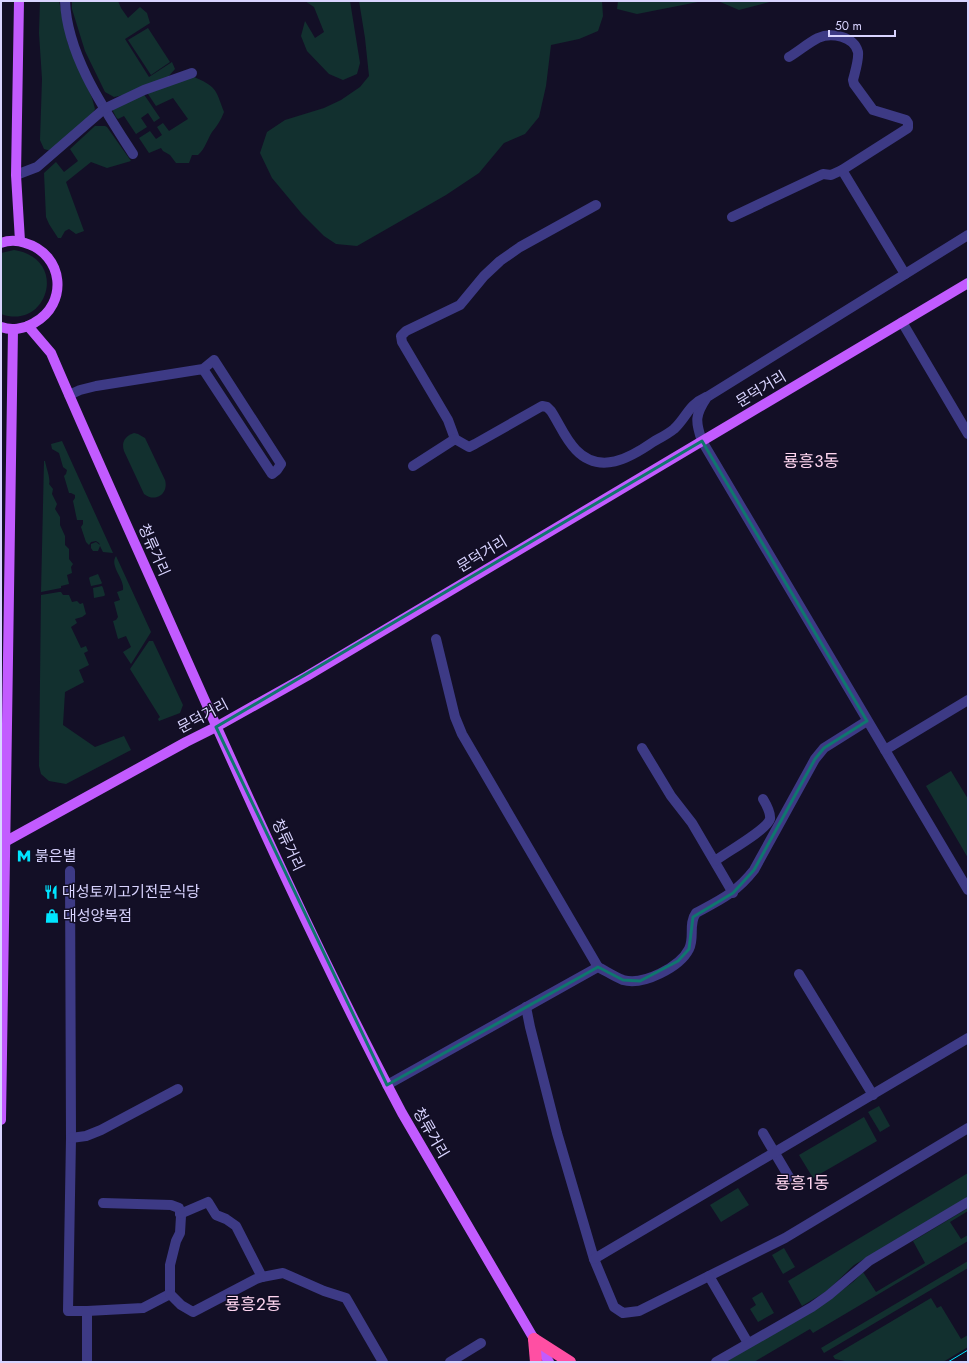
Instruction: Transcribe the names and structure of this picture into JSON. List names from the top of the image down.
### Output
{
  "streets": {
    "main road": ["문덕거리", "청류거리"]
  },
  "crossings": [
    ["문덕거리", "청류거리"]
  ],
  "districts": ["룡흥3동", "룡흥1동", "룡흥2동"],
  "places": {
    "metro station": ["붉은별"],
    "restaurant": ["대성토끼고기전문식당"],
    "shop": ["대성양복점"]
  },
  "scale_bar": "50 m"
}
